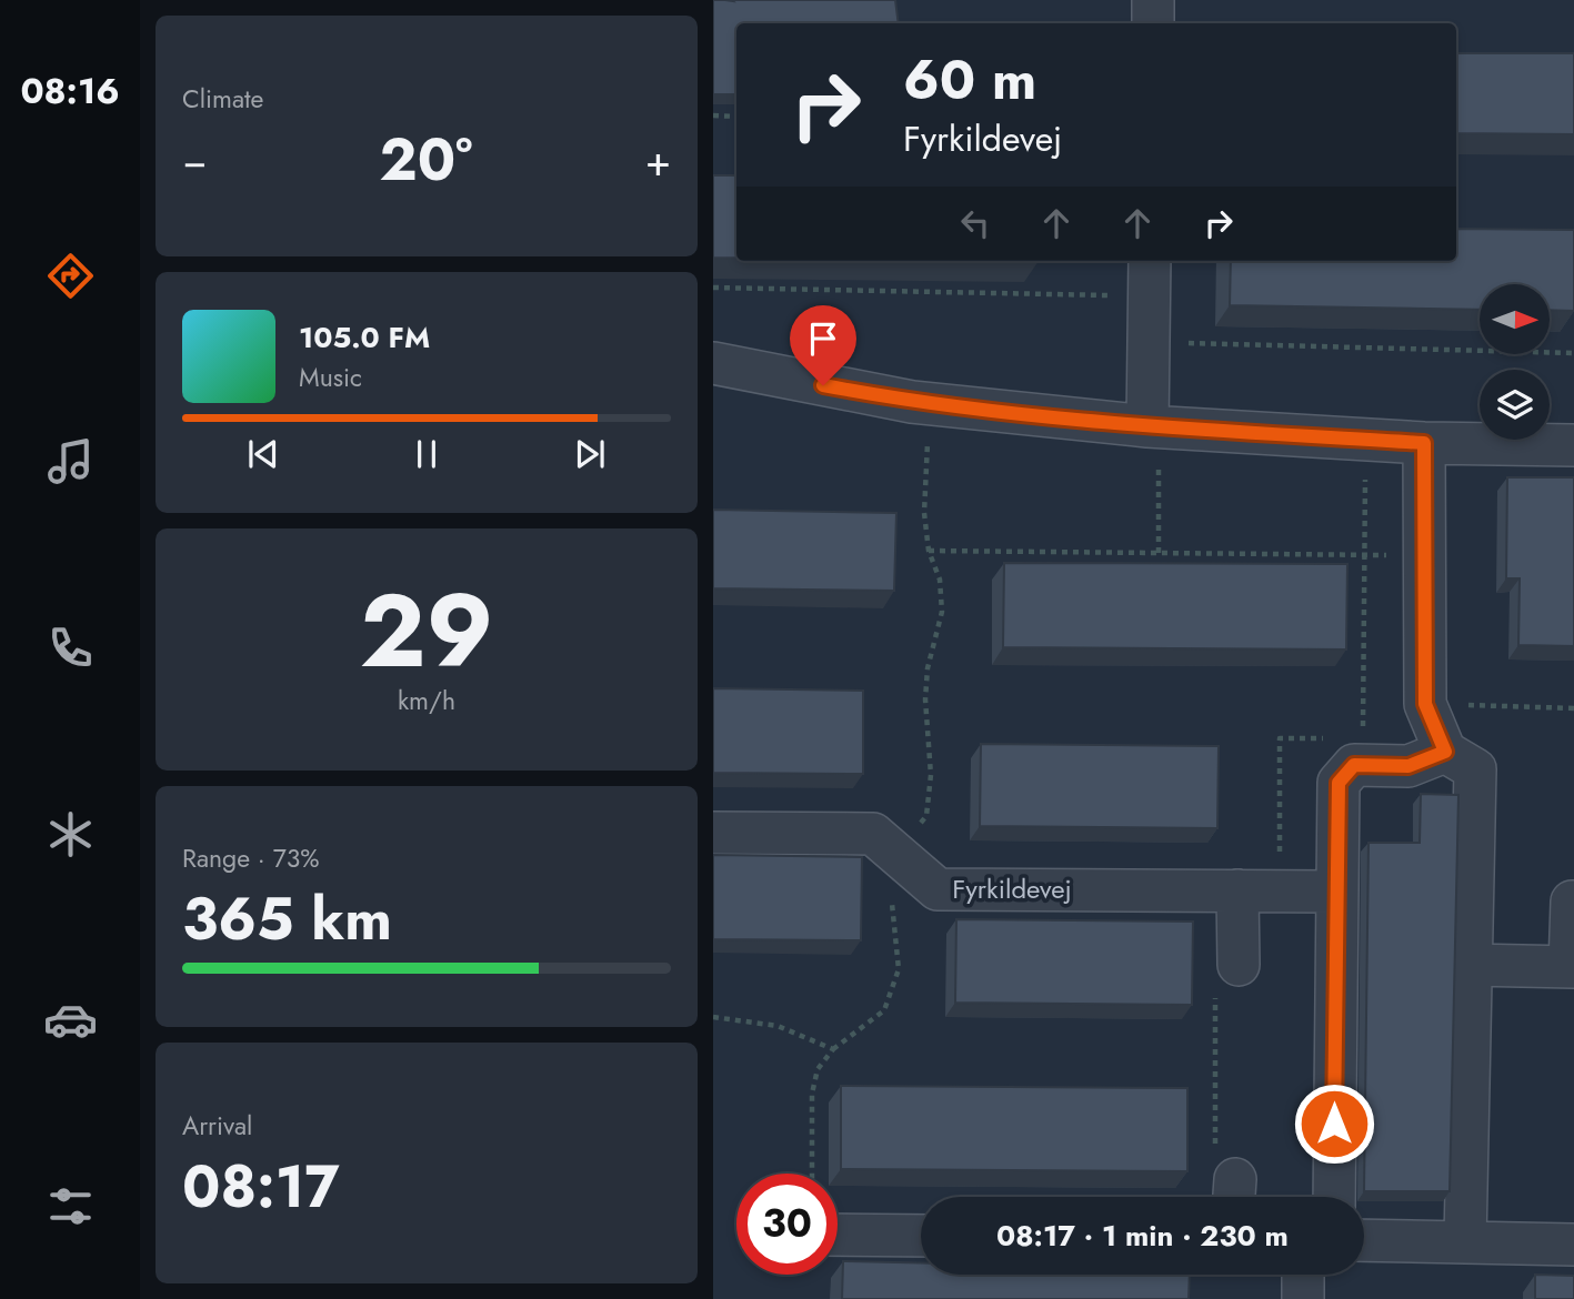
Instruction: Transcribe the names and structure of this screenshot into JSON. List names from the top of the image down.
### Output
{
  "streets": {
    "street": ["Fyrkildevej"]
  },
  "north": "right",
  "page": {
    "tabs": "08:16",
    "tile": [
      "Climate",
      ["29", "km/h"],
      ["Range · 73%", "365 km"],
      ["Arrival", "08:17"]
    ],
    "turn": ["60 m", "Fyrkildevej"],
    "heat": ["−", "20°", "+"],
    "song": ["105.0 FM", "Music"],
    "limit": "30",
    "trip": "08:17 · 1 min · 230 m"
  }
}
